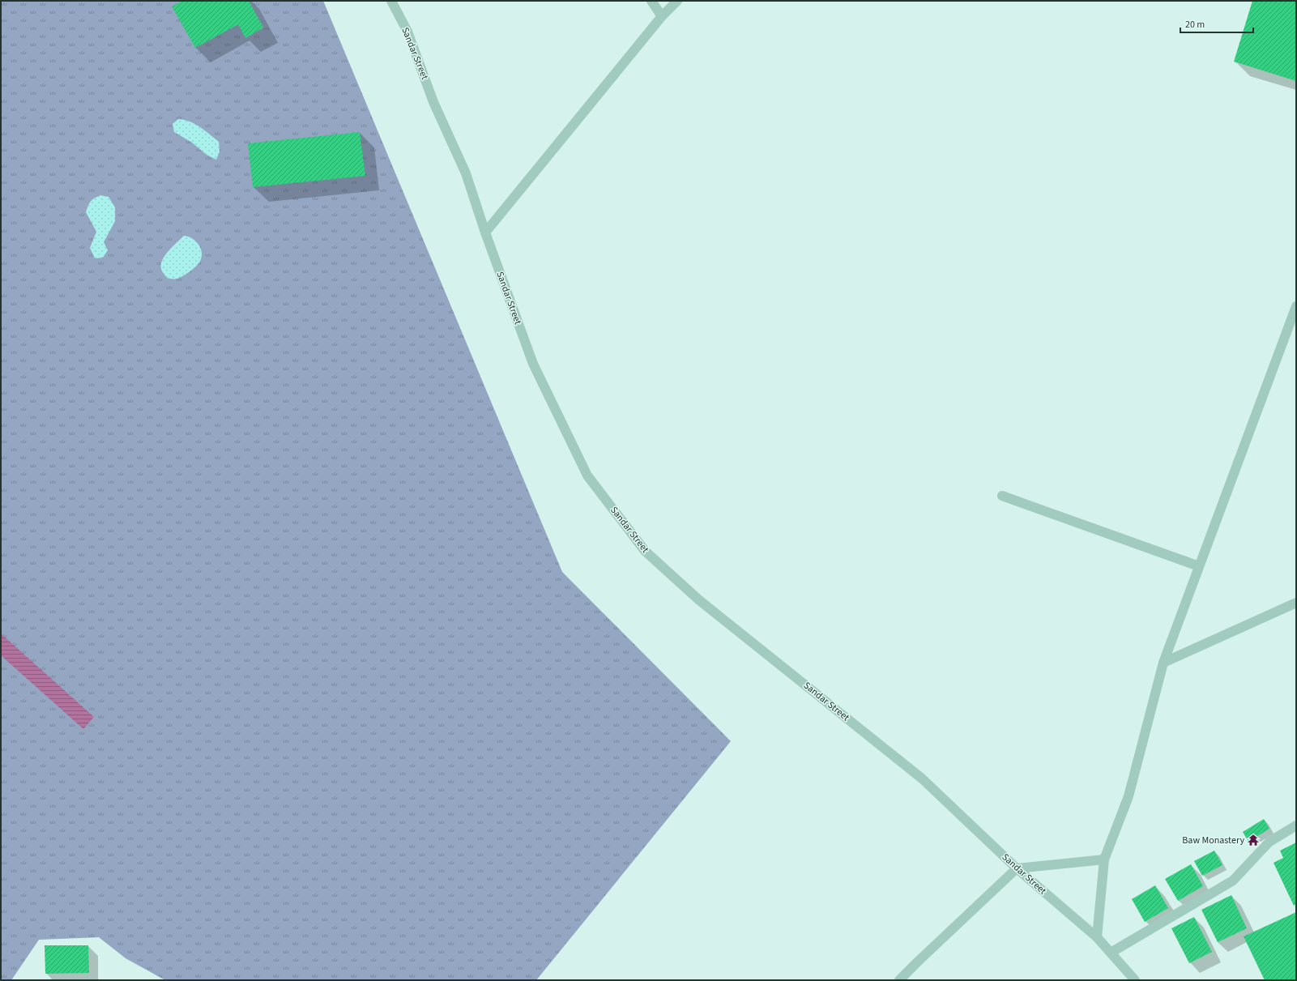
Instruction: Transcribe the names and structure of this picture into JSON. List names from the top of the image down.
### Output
{
  "streets": {
    "street": ["Sandar Street"]
  },
  "places": {
    "temple": ["Baw Monastery"]
  },
  "scale_bar": "20 m"
}
